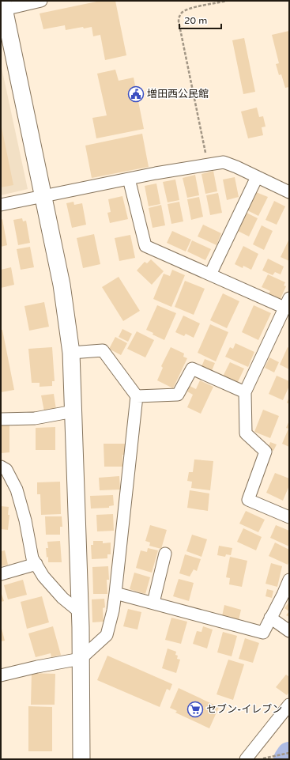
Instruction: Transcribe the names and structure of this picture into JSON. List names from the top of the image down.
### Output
{
  "places": {
    "public building": ["増田西公民館"],
    "supermarket": ["セブン-イレブン"]
  },
  "scale_bar": "20 m"
}
